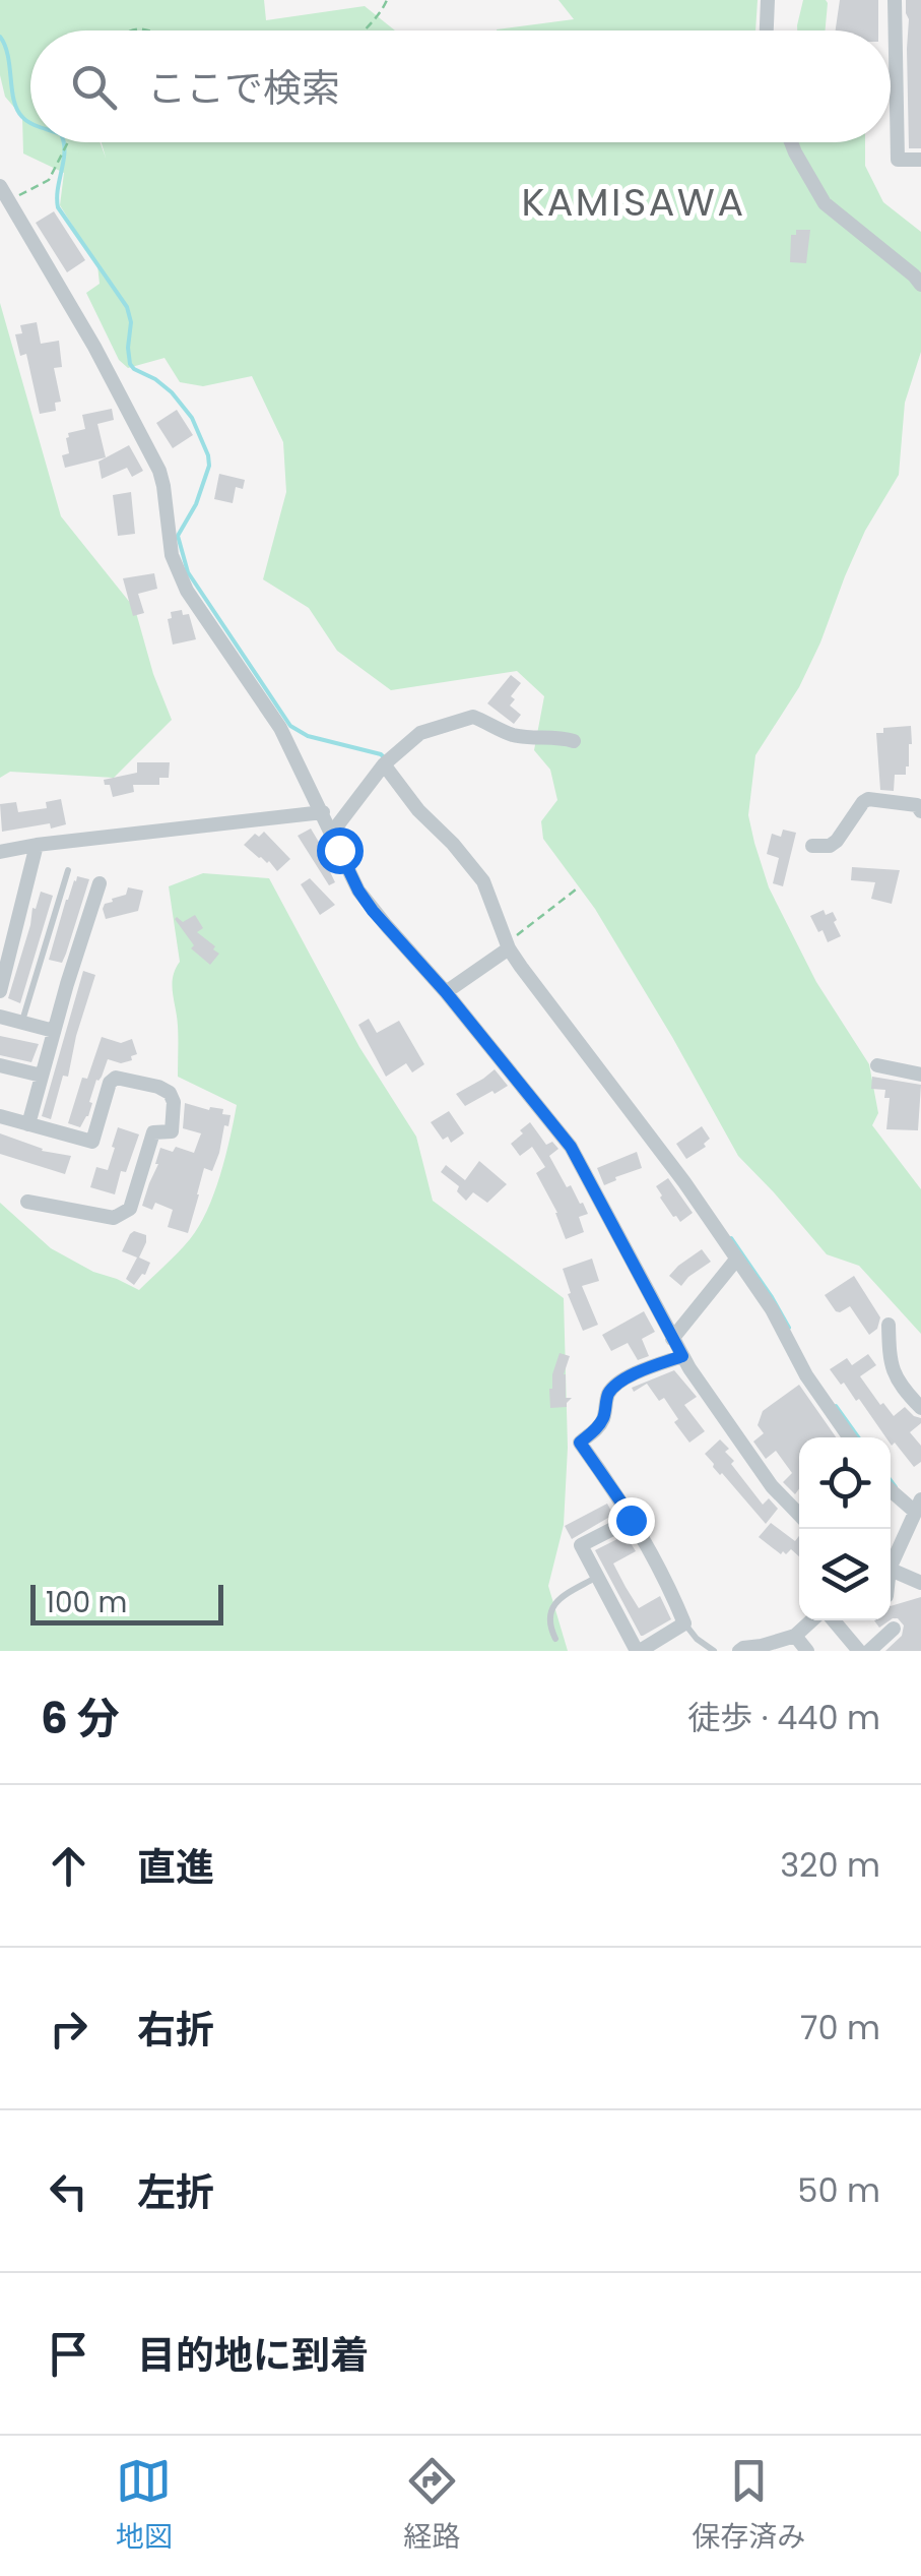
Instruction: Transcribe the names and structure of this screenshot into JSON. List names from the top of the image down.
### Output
{
  "districts": ["KAMISAWA"],
  "scale_bar": "100 m",
  "page": {
    "search": "ここで検索",
    "scale": "100 m",
    "heading": ["6 分", "徒歩 · 440 m"],
    "list": [
      ["直進", "320 m"],
      ["右折", "70 m"],
      ["左折", "50 m"],
      "目的地に到着"
    ],
    "nav": ["地図", "経路", "保存済み"]
  }
}
